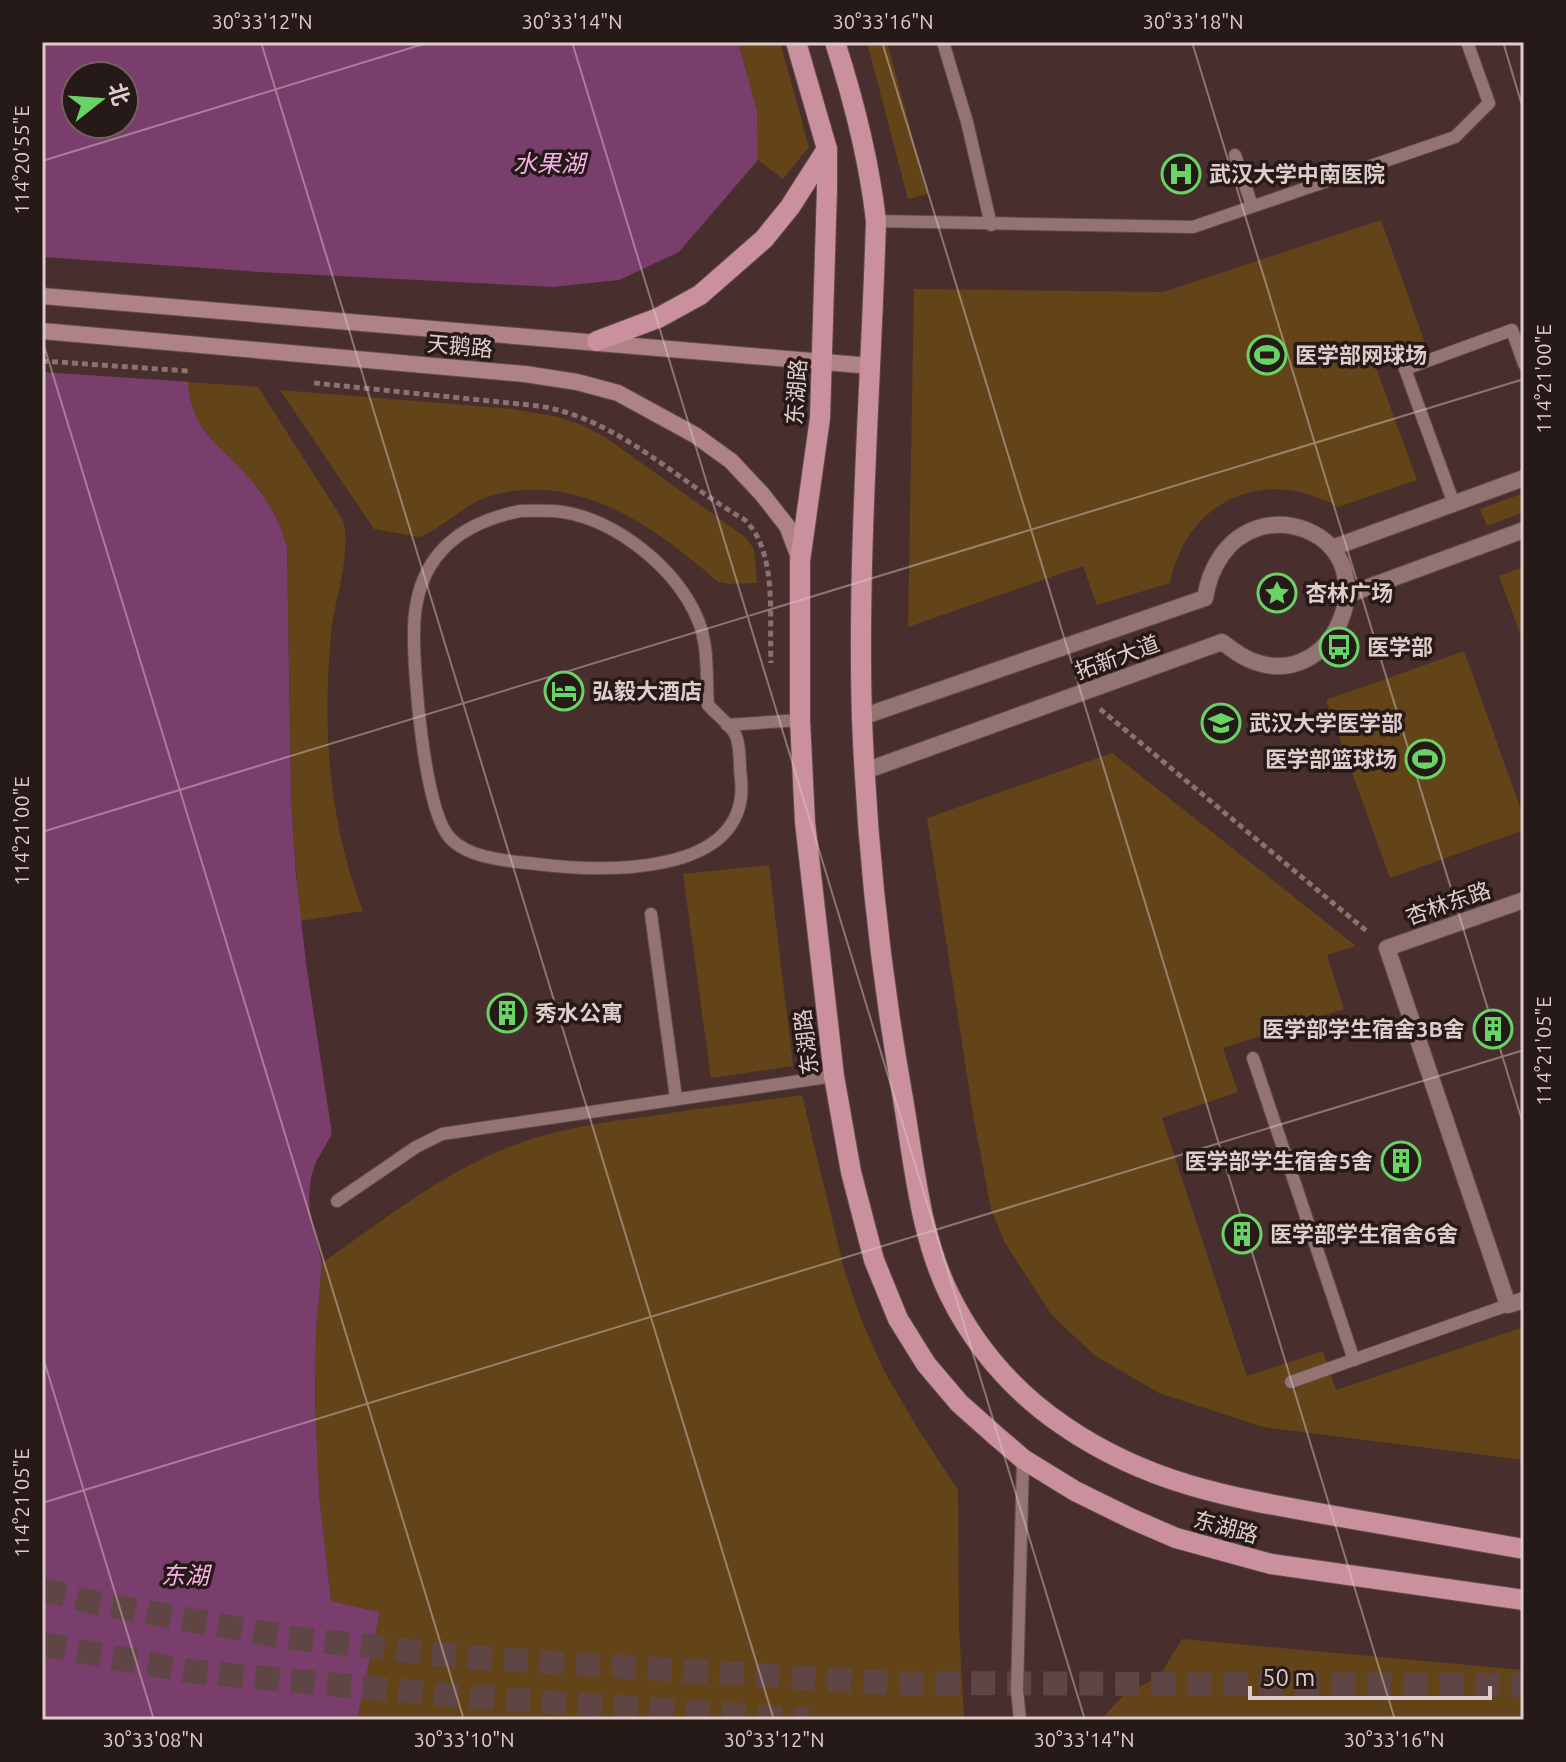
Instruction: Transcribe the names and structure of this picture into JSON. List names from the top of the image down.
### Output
{
  "streets": {
    "main road": ["天鹅路", "东湖路"],
    "street": ["拓新大道", "杏林东路"]
  },
  "crossings": [
    ["天鹅路", "东湖路"],
    ["东湖路", "拓新大道"]
  ],
  "water": ["水果湖", "东湖"],
  "places": {
    "hospital": ["武汉大学中南医院"],
    "sports": ["医学部网球场", "医学部篮球场"],
    "place": ["杏林广场"],
    "bus stop": ["医学部"],
    "hotel": ["弘毅大酒店"],
    "school or university": ["武汉大学医学部"],
    "building": [
      "秀水公寓",
      "医学部学生宿舍3B舍",
      "医学部学生宿舍5舍",
      "医学部学生宿舍6舍"
    ]
  },
  "scale_bar": "50 m",
  "north": "right",
  "coordinates": [
    "30°33'12\"N",
    "30°33'14\"N",
    "30°33'16\"N",
    "30°33'18\"N",
    "114°20'55\"E",
    "114°21'00\"E",
    "114°21'05\"E",
    "30°33'08\"N",
    "30°33'10\"N"
  ]
}
